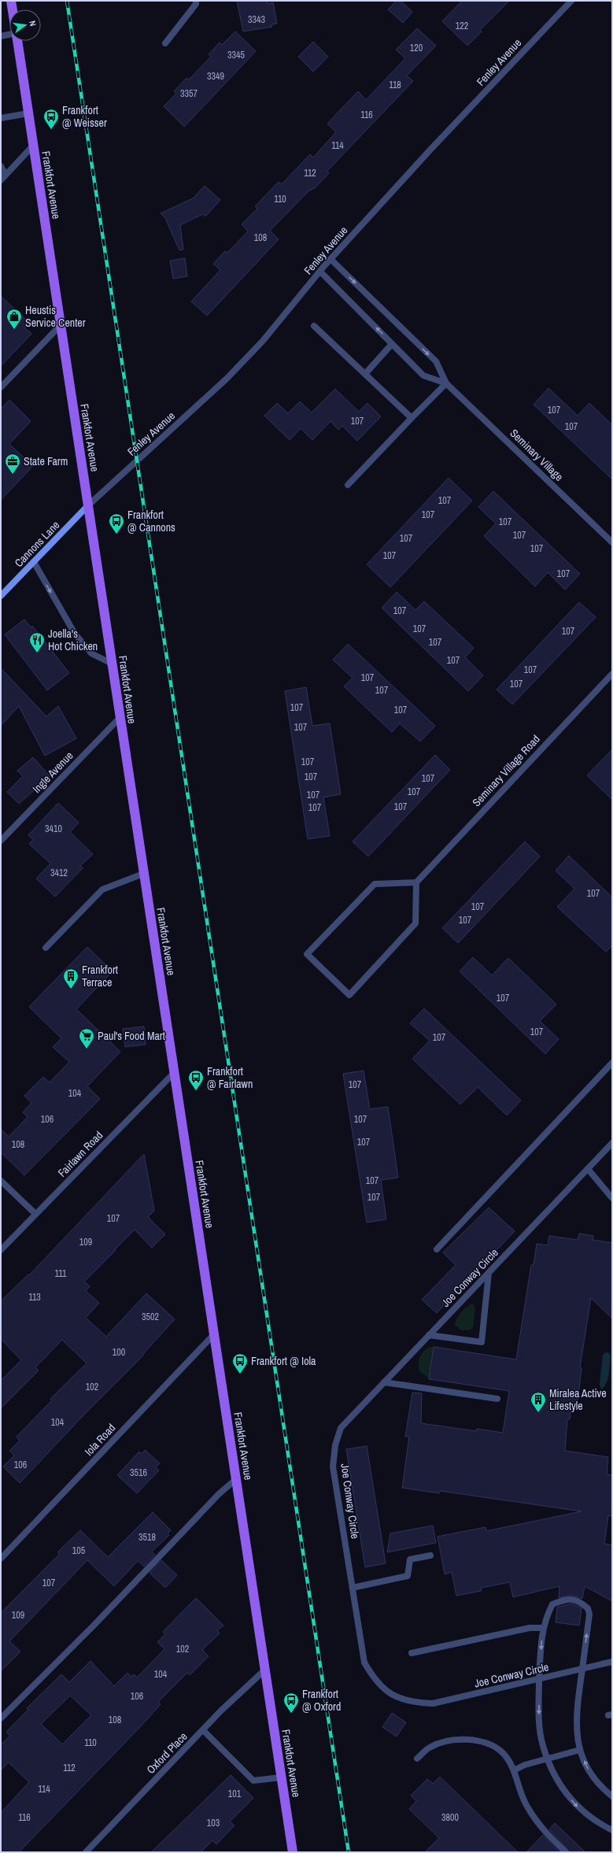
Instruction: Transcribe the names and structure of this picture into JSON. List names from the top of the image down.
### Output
{
  "streets": {
    "main road": ["Frankfort Avenue", "Cannons Lane"],
    "street": [
      "Fenley Avenue",
      "Seminary Village",
      "Seminary Village Road",
      "Ingle Avenue",
      "Fairlawn Road",
      "Joe Conway Circle",
      "Iola Road",
      "Oxford Place"
    ]
  },
  "crossings": [
    ["Fenley Avenue", "Frankfort Avenue"],
    ["Fenley Avenue", "Seminary Village"],
    ["Fenley Avenue", "Cannons Lane"],
    ["Frankfort Avenue", "Cannons Lane"],
    ["Frankfort Avenue", "Ingle Avenue"],
    ["Frankfort Avenue", "Fairlawn Road"],
    ["Frankfort Avenue", "Iola Road"],
    ["Frankfort Avenue", "Oxford Place"]
  ],
  "places": {
    "bus stop": [
      "Frankfort @ Weisser",
      "Frankfort @ Cannons",
      "Frankfort @ Fairlawn",
      "Frankfort @ Iola",
      "Frankfort @ Oxford"
    ],
    "shop": ["Heustis Service Center"],
    "office": ["State Farm"],
    "restaurant": ["Joella's Hot Chicken"],
    "building": ["Frankfort Terrace", "Miralea Active Lifestyle"],
    "supermarket": ["Paul's Food Mart"]
  },
  "house_numbers": [
    "3343",
    "122",
    "120",
    "3345",
    "3349",
    "118",
    "3357",
    "116",
    "114",
    "112",
    "110",
    "108",
    "107",
    "107",
    "107",
    "107",
    "107",
    "107",
    "107",
    "107",
    "107",
    "107",
    "107",
    "107",
    "107",
    "107",
    "107",
    "107",
    "107",
    "107",
    "107",
    "107",
    "107",
    "107",
    "107",
    "107",
    "107",
    "107",
    "107",
    "107",
    "107",
    "107",
    "3410",
    "3412",
    "107",
    "107",
    "107",
    "107",
    "107",
    "107",
    "107",
    "104",
    "106",
    "107",
    "107",
    "108",
    "107",
    "107",
    "107",
    "109",
    "111",
    "113",
    "3502",
    "100",
    "102",
    "104",
    "106",
    "3516",
    "3518",
    "105",
    "107",
    "109",
    "102",
    "104",
    "106",
    "108",
    "110",
    "112",
    "114",
    "101",
    "116",
    "3800",
    "103"
  ],
  "north": "right"
}
